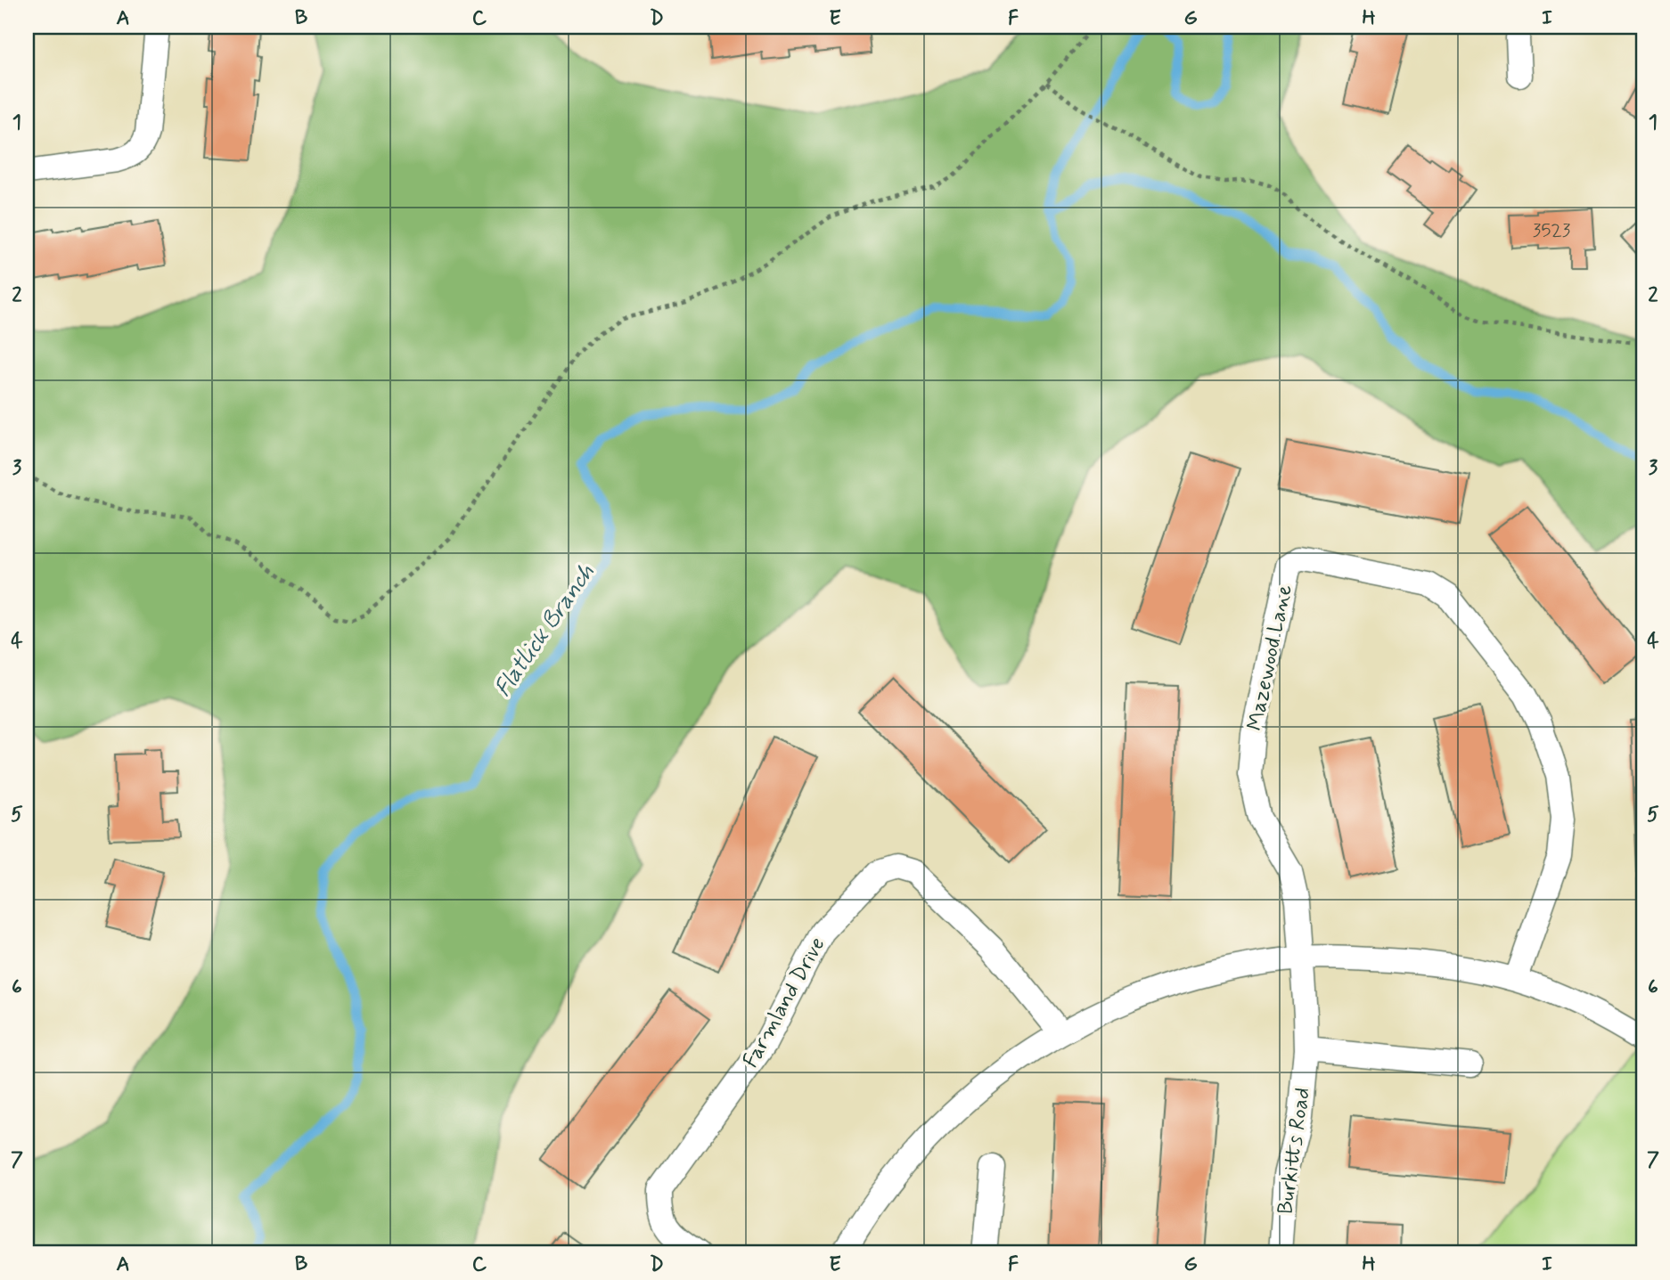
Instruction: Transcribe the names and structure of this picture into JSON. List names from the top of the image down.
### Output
{
  "streets": {
    "street": ["Mazewood Lane", "Farmland Drive", "Burkitts Road"]
  },
  "crossings": [
    ["Mazewood Lane", "Burkitts Road"]
  ],
  "water": ["Flatlick Branch"],
  "house_numbers": ["3523"],
  "grid": {
    "columns": [
      "A",
      "B",
      "C",
      "D",
      "E",
      "F",
      "G",
      "H",
      "I"
    ],
    "rows": [
      "1",
      "2",
      "3",
      "4",
      "5",
      "6",
      "7"
    ]
  }
}
